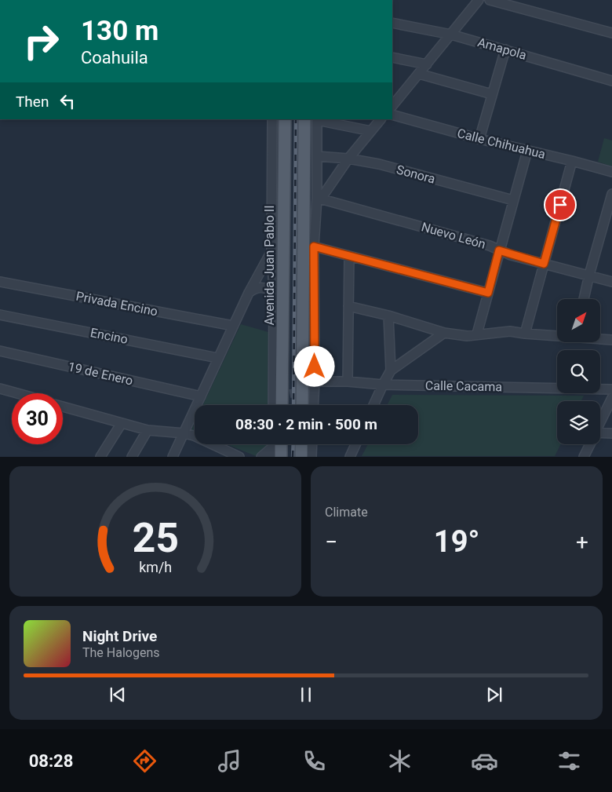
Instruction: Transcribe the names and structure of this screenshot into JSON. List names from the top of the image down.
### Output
{
  "streets": {
    "main road": ["Avenida Juan Pablo II"],
    "street": [
      "Amapola",
      "Calle Chihuahua",
      "Sonora",
      "Nuevo León",
      "Privada Encino",
      "Encino",
      "19 de Enero",
      "Calle Cacama"
    ]
  },
  "north": "top right",
  "page": {
    "turn": ["130 m", "Coahuila"],
    "then": "Then",
    "limit": "30",
    "trip": "08:30 · 2 min · 500 m",
    "tile": "Climate",
    "heat": ["−", "19°", "+"],
    "song": ["Night Drive", "The Halogens"],
    "tabs": "08:28",
    "gauge": ["25", "km/h"]
  }
}
